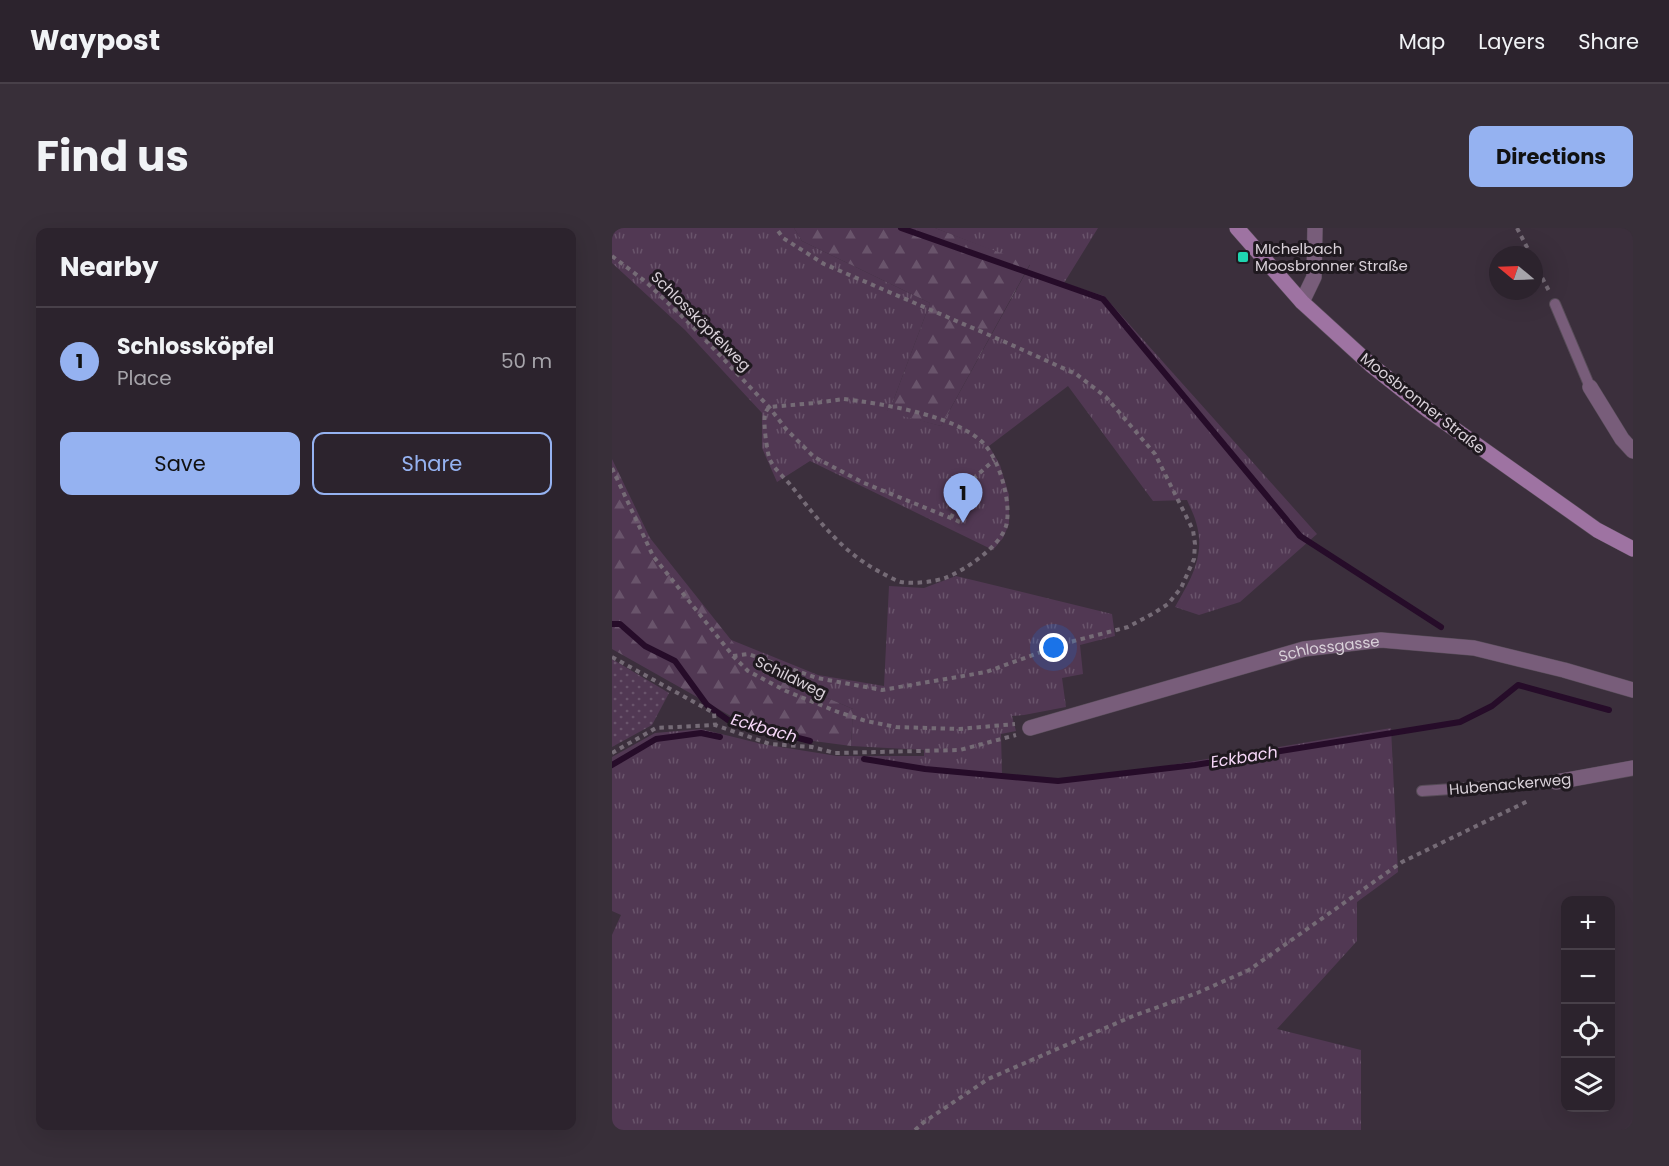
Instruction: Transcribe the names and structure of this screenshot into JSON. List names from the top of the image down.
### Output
{
  "streets": {
    "main road": ["Moosbronner Straße"],
    "street": ["Schlossgasse", "Hubenackerweg"],
    "path": ["Schlossköpfelweg", "Schildweg"]
  },
  "crossings": [
    ["Schlossgasse", "Schildweg"]
  ],
  "water": ["Eckbach"],
  "places": {
    "transit": ["MIchelbach Moosbronner Straße"]
  },
  "north": "left",
  "page": {
    "header": "Waypost",
    "nav": ["Map", "Layers", "Share"],
    "title": "Find us",
    "buttons": [
      "Directions",
      ["Save", "Share"]
    ],
    "heading": "Nearby",
    "list": [
      {
        "mark": "1",
        "name": "Schlossköpfel",
        "note": "Place",
        "value": "50 m"
      }
    ],
    "pins": "1",
    "map_buttons": ["+", "−"]
  }
}
